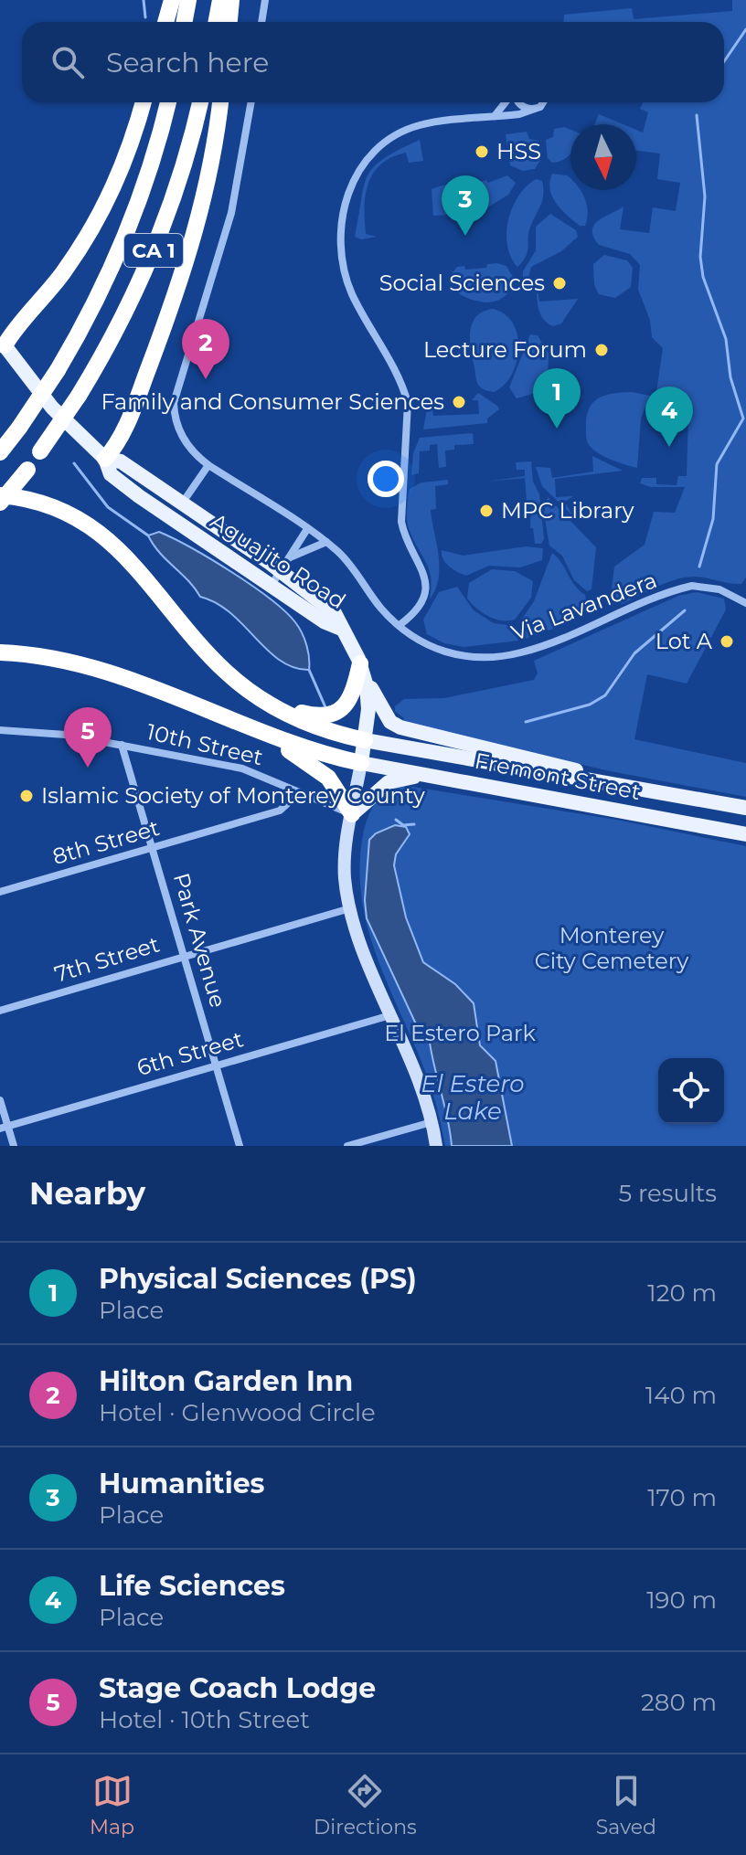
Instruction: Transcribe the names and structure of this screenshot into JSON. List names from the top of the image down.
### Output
{
  "streets": {
    "highway": ["CA 1"],
    "main road": ["Aguajito Road", "Fremont Street"],
    "street": [
      "Via Lavandera",
      "10th Street",
      "8th Street",
      "Park Avenue",
      "7th Street",
      "6th Street"
    ]
  },
  "crossings": [
    ["10th Street", "8th Street"],
    ["10th Street", "Park Avenue"],
    ["8th Street", "Park Avenue"],
    ["Park Avenue", "7th Street"],
    ["Park Avenue", "6th Street"]
  ],
  "water": ["El Estero Lake"],
  "parks": ["Monterey City Cemetery", "El Estero Park"],
  "places": [
    "HSS",
    "Social Sciences",
    "Lecture Forum",
    "Family and Consumer Sciences",
    "MPC Library",
    "Lot A",
    "Islamic Society of Monterey County"
  ],
  "north": "bottom",
  "page": {
    "search": "Search here",
    "pins": [
      "3",
      "2",
      "1",
      "4",
      "5"
    ],
    "heading": ["Nearby", "5 results"],
    "list": [
      {
        "mark": "1",
        "name": "Physical Sciences (PS)",
        "note": "Place",
        "value": "120 m"
      },
      {
        "mark": "2",
        "name": "Hilton Garden Inn",
        "note": "Hotel · Glenwood Circle",
        "value": "140 m"
      },
      {
        "mark": "3",
        "name": "Humanities",
        "note": "Place",
        "value": "170 m"
      },
      {
        "mark": "4",
        "name": "Life Sciences",
        "note": "Place",
        "value": "190 m"
      },
      {
        "mark": "5",
        "name": "Stage Coach Lodge",
        "note": "Hotel · 10th Street",
        "value": "280 m"
      }
    ],
    "nav": ["Map", "Directions", "Saved"]
  }
}
